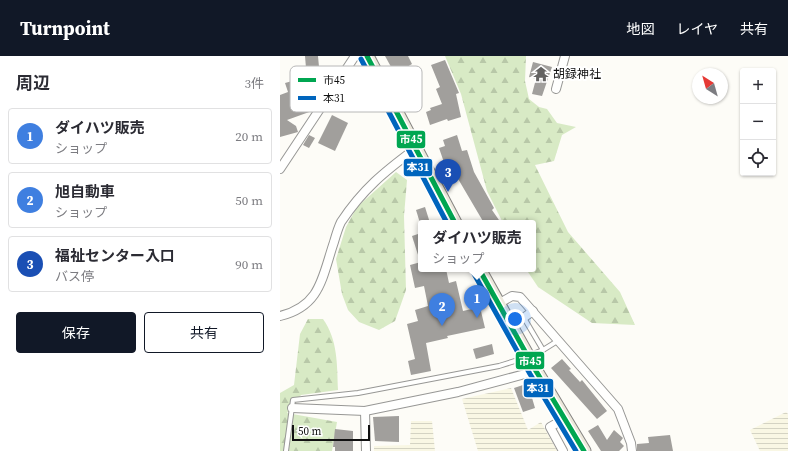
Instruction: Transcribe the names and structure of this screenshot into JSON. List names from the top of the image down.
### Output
{
  "places": {
    "temple": ["胡録神社"]
  },
  "lines": ["transit line 市45", "transit line 本31"],
  "legend": ["市45", "本31"],
  "scale_bar": "50 m",
  "north": "top left",
  "page": {
    "header": "Turnpoint",
    "nav": ["地図", "レイヤ", "共有"],
    "heading": ["周辺", "3件"],
    "map_buttons": ["+", "−"],
    "list": [
      {
        "mark": "1",
        "name": "ダイハツ販売",
        "note": "ショップ",
        "value": "20 m"
      },
      {
        "mark": "2",
        "name": "旭自動車",
        "note": "ショップ",
        "value": "50 m"
      },
      {
        "mark": "3",
        "name": "福祉センター入口",
        "note": "バス停",
        "value": "90 m"
      }
    ],
    "pins": ["3", "1", "2"],
    "popup": ["ダイハツ販売", "ショップ"],
    "buttons": ["保存", "共有"],
    "scale": "50 m"
  }
}
